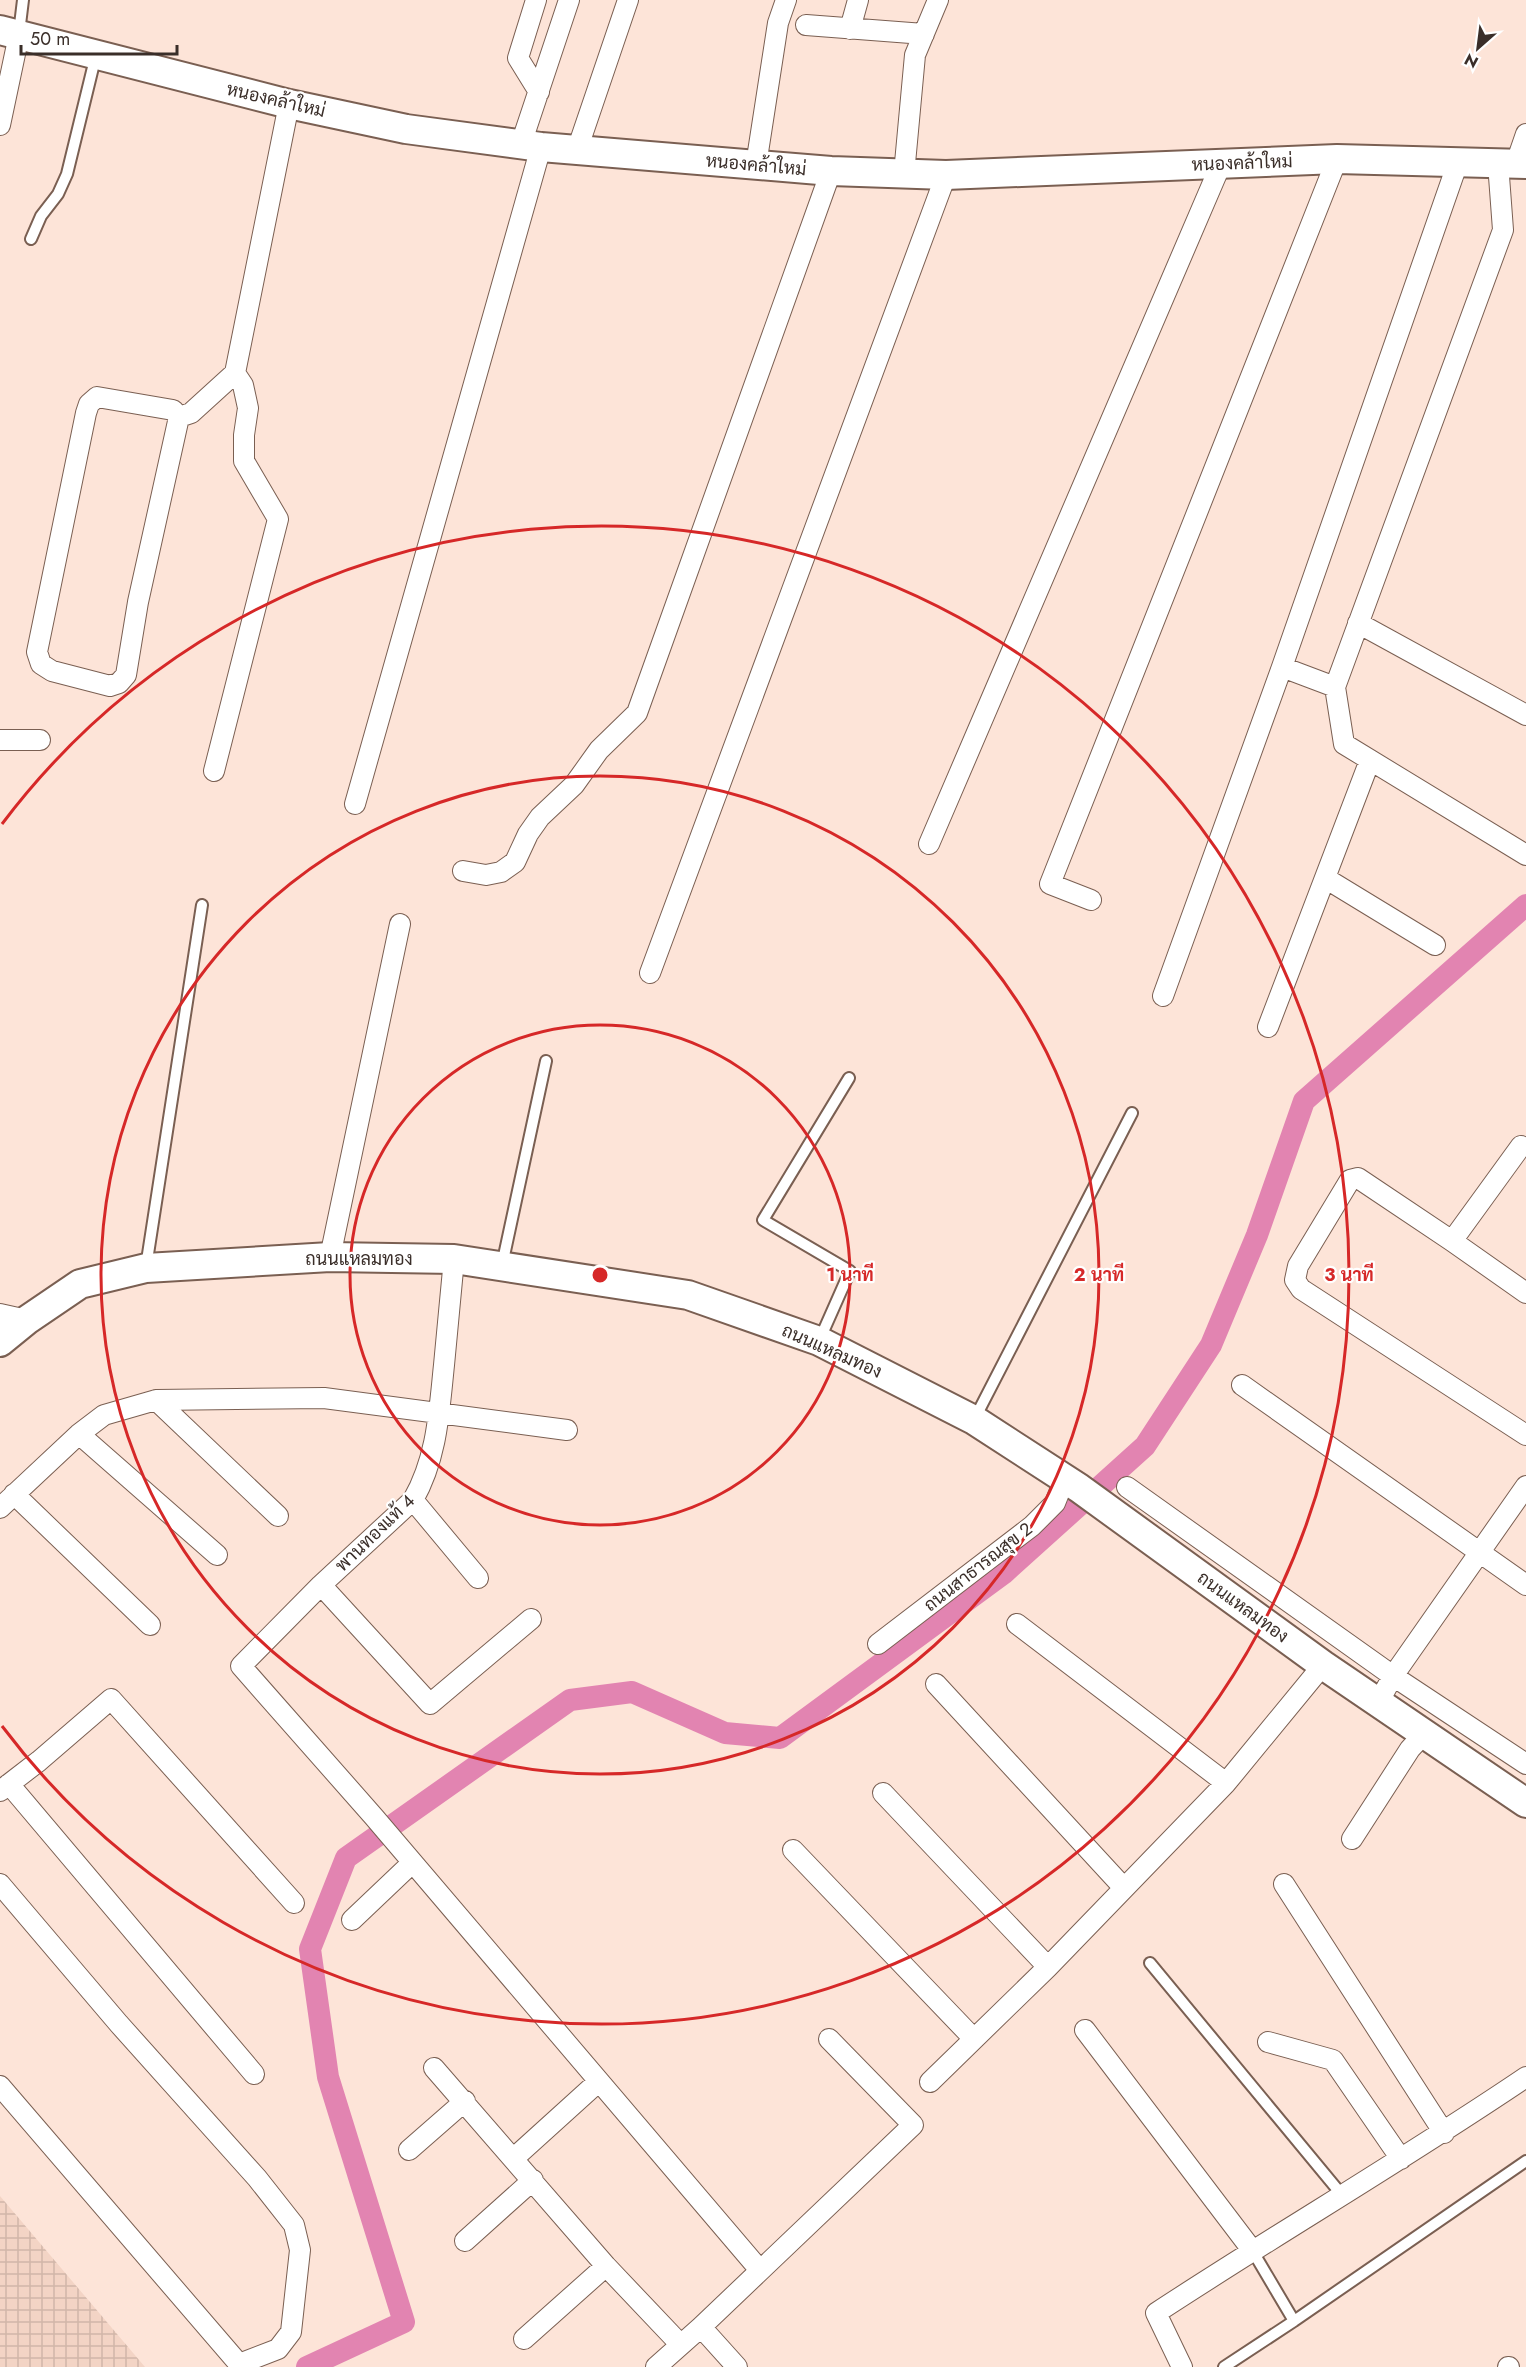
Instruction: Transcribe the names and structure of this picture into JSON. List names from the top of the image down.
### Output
{
  "streets": {
    "main road": ["หนองคล้าใหม่", "ถนนแหลมทอง"],
    "street": ["พานทองแท้ 4", "ถนนสาธารณสุข 2"]
  },
  "crossings": [
    ["ถนนแหลมทอง", "พานทองแท้ 4"],
    ["ถนนแหลมทอง", "ถนนสาธารณสุข 2"]
  ],
  "scale_bar": "50 m",
  "north": "bottom left",
  "rings": ["1 นาที", "2 นาที", "3 นาที"]
}
